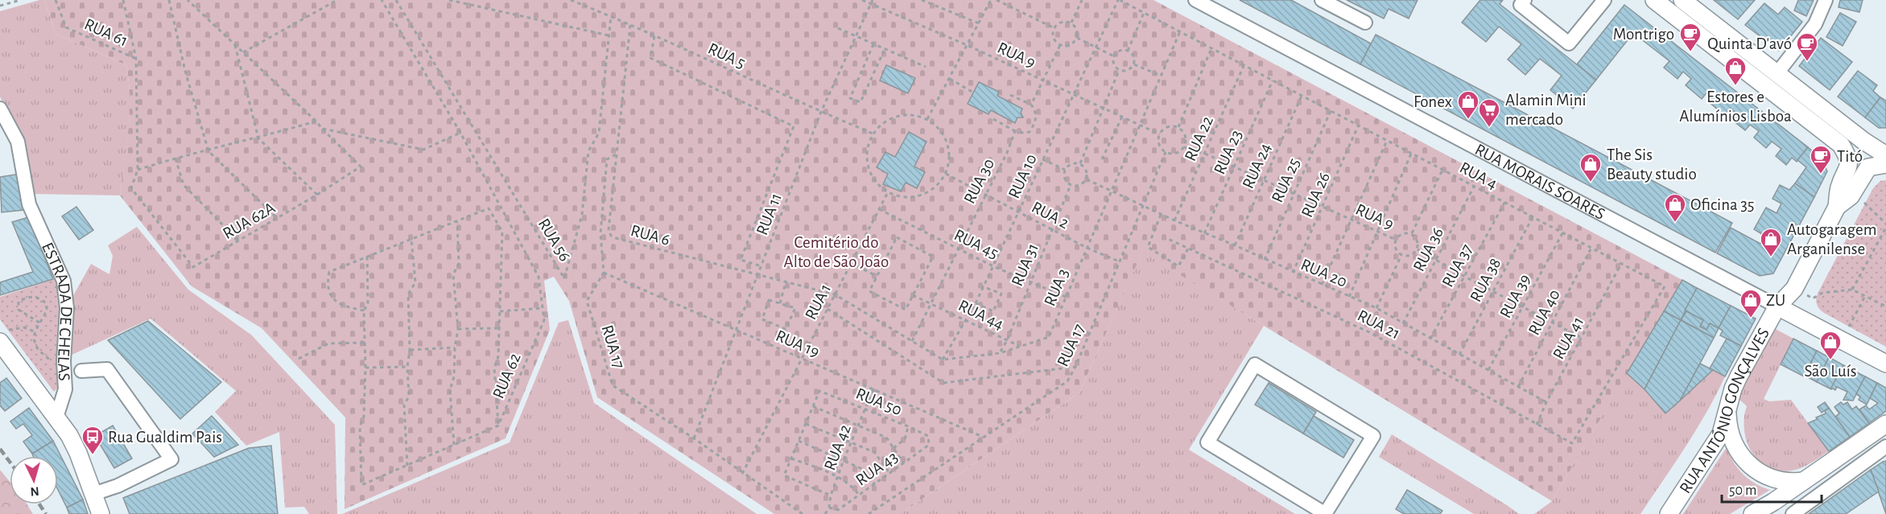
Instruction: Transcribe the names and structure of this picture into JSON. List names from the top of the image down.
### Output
{
  "streets": {
    "main road": ["RUA MORAIS SOARES", "RUA ANTÓNIO GONÇALVES"],
    "street": ["ESTRADA DE CHELAS"],
    "path": [
      "RUA 61",
      "RUA 9",
      "RUA 5",
      "RUA 22",
      "RUA 23",
      "RUA 24",
      "RUA 4",
      "RUA 10",
      "RUA 25",
      "RUA 30",
      "RUA 26",
      "RUA 11",
      "RUA 2",
      "RUA 62A",
      "RUA 6",
      "RUA 56",
      "RUA 45",
      "RUA 36",
      "RUA 31",
      "RUA 37",
      "RUA 20",
      "RUA 38",
      "RUA 3",
      "RUA 39",
      "RUA 1",
      "RUA 40",
      "RUA 44",
      "RUA 21",
      "RUA 41",
      "RUA 19",
      "RUA 17",
      "RUA 62",
      "RUA 50",
      "RUA 42",
      "RUA 43"
    ]
  },
  "crossings": [
    ["RUA 61", "RUA 62A"],
    ["RUA 9", "RUA 22"],
    ["RUA 9", "RUA 23"],
    ["RUA 9", "RUA 24"],
    ["RUA 9", "RUA 10"],
    ["RUA 9", "RUA 25"],
    ["RUA 9", "RUA 26"],
    ["RUA 9", "RUA 11"],
    ["RUA 9", "RUA 3"],
    ["RUA 9", "RUA 17"],
    ["RUA 5", "RUA 11"],
    ["RUA 5", "RUA 2"],
    ["RUA 5", "RUA 6"],
    ["RUA 5", "RUA 56"],
    ["RUA 5", "RUA 1"],
    ["RUA 22", "RUA 4"],
    ["RUA 22", "RUA 20"],
    ["RUA 23", "RUA 4"],
    ["RUA 23", "RUA 20"],
    ["RUA 24", "RUA 4"],
    ["RUA 24", "RUA 20"],
    ["RUA 4", "RUA 10"],
    ["RUA 4", "RUA 25"],
    ["RUA 4", "RUA 26"],
    ["RUA 4", "RUA 36"],
    ["RUA 4", "RUA 37"],
    ["RUA 4", "RUA 38"],
    ["RUA 4", "RUA 3"],
    ["RUA 4", "RUA 39"],
    ["RUA 4", "RUA 40"],
    ["RUA 4", "RUA 21"],
    ["RUA 4", "RUA 41"],
    ["RUA 10", "RUA 2"],
    ["RUA 10", "RUA 45"],
    ["RUA 10", "RUA 3"],
    ["RUA 10", "RUA 44"],
    ["RUA 25", "RUA 20"],
    ["RUA 30", "RUA 2"],
    ["RUA 30", "RUA 45"],
    ["RUA 30", "RUA 44"],
    ["RUA MORAIS SOARES", "RUA ANTÓNIO GONÇALVES"],
    ["RUA 26", "RUA 20"],
    ["RUA 11", "RUA 6"],
    ["RUA 11", "RUA 19"],
    ["RUA 11", "RUA 17"],
    ["RUA 2", "RUA 31"],
    ["RUA 2", "RUA 3"],
    ["RUA 2", "RUA 1"],
    ["RUA 2", "RUA 17"],
    ["RUA 6", "RUA 1"],
    ["RUA 45", "RUA 31"],
    ["RUA 45", "RUA 3"],
    ["RUA 45", "RUA 1"],
    ["RUA 36", "RUA 20"],
    ["RUA 31", "RUA 20"],
    ["RUA 31", "RUA 3"],
    ["RUA 31", "RUA 44"],
    ["RUA 37", "RUA 20"],
    ["RUA 20", "RUA 38"],
    ["RUA 20", "RUA 3"],
    ["RUA 20", "RUA 39"],
    ["RUA 20", "RUA 40"],
    ["RUA 20", "RUA 41"],
    ["RUA 20", "RUA 17"],
    ["RUA 3", "RUA 44"],
    ["RUA 1", "RUA 19"],
    ["RUA 1", "RUA 17"],
    ["RUA 21", "RUA 41"],
    ["RUA 19", "RUA 17"],
    ["RUA 19", "RUA 42"],
    ["RUA 50", "RUA 42"],
    ["RUA 50", "RUA 43"],
    ["RUA 42", "RUA 43"]
  ],
  "parks": ["Cemitério do Alto de São João"],
  "places": {
    "cafe": ["Montrigo", "Quinta D'avó", "Titó"],
    "shop": [
      "Estores e Alumínios Lisboa",
      "Fonex",
      "The Sis Beauty studio",
      "Oficina 35",
      "Autogaragem Arganilense",
      "ZU",
      "São Luís"
    ],
    "supermarket": ["Alamin Mini mercado"],
    "bus stop": ["Rua Gualdim Pais"]
  },
  "scale_bar": "50 m",
  "north": "bottom"
}
